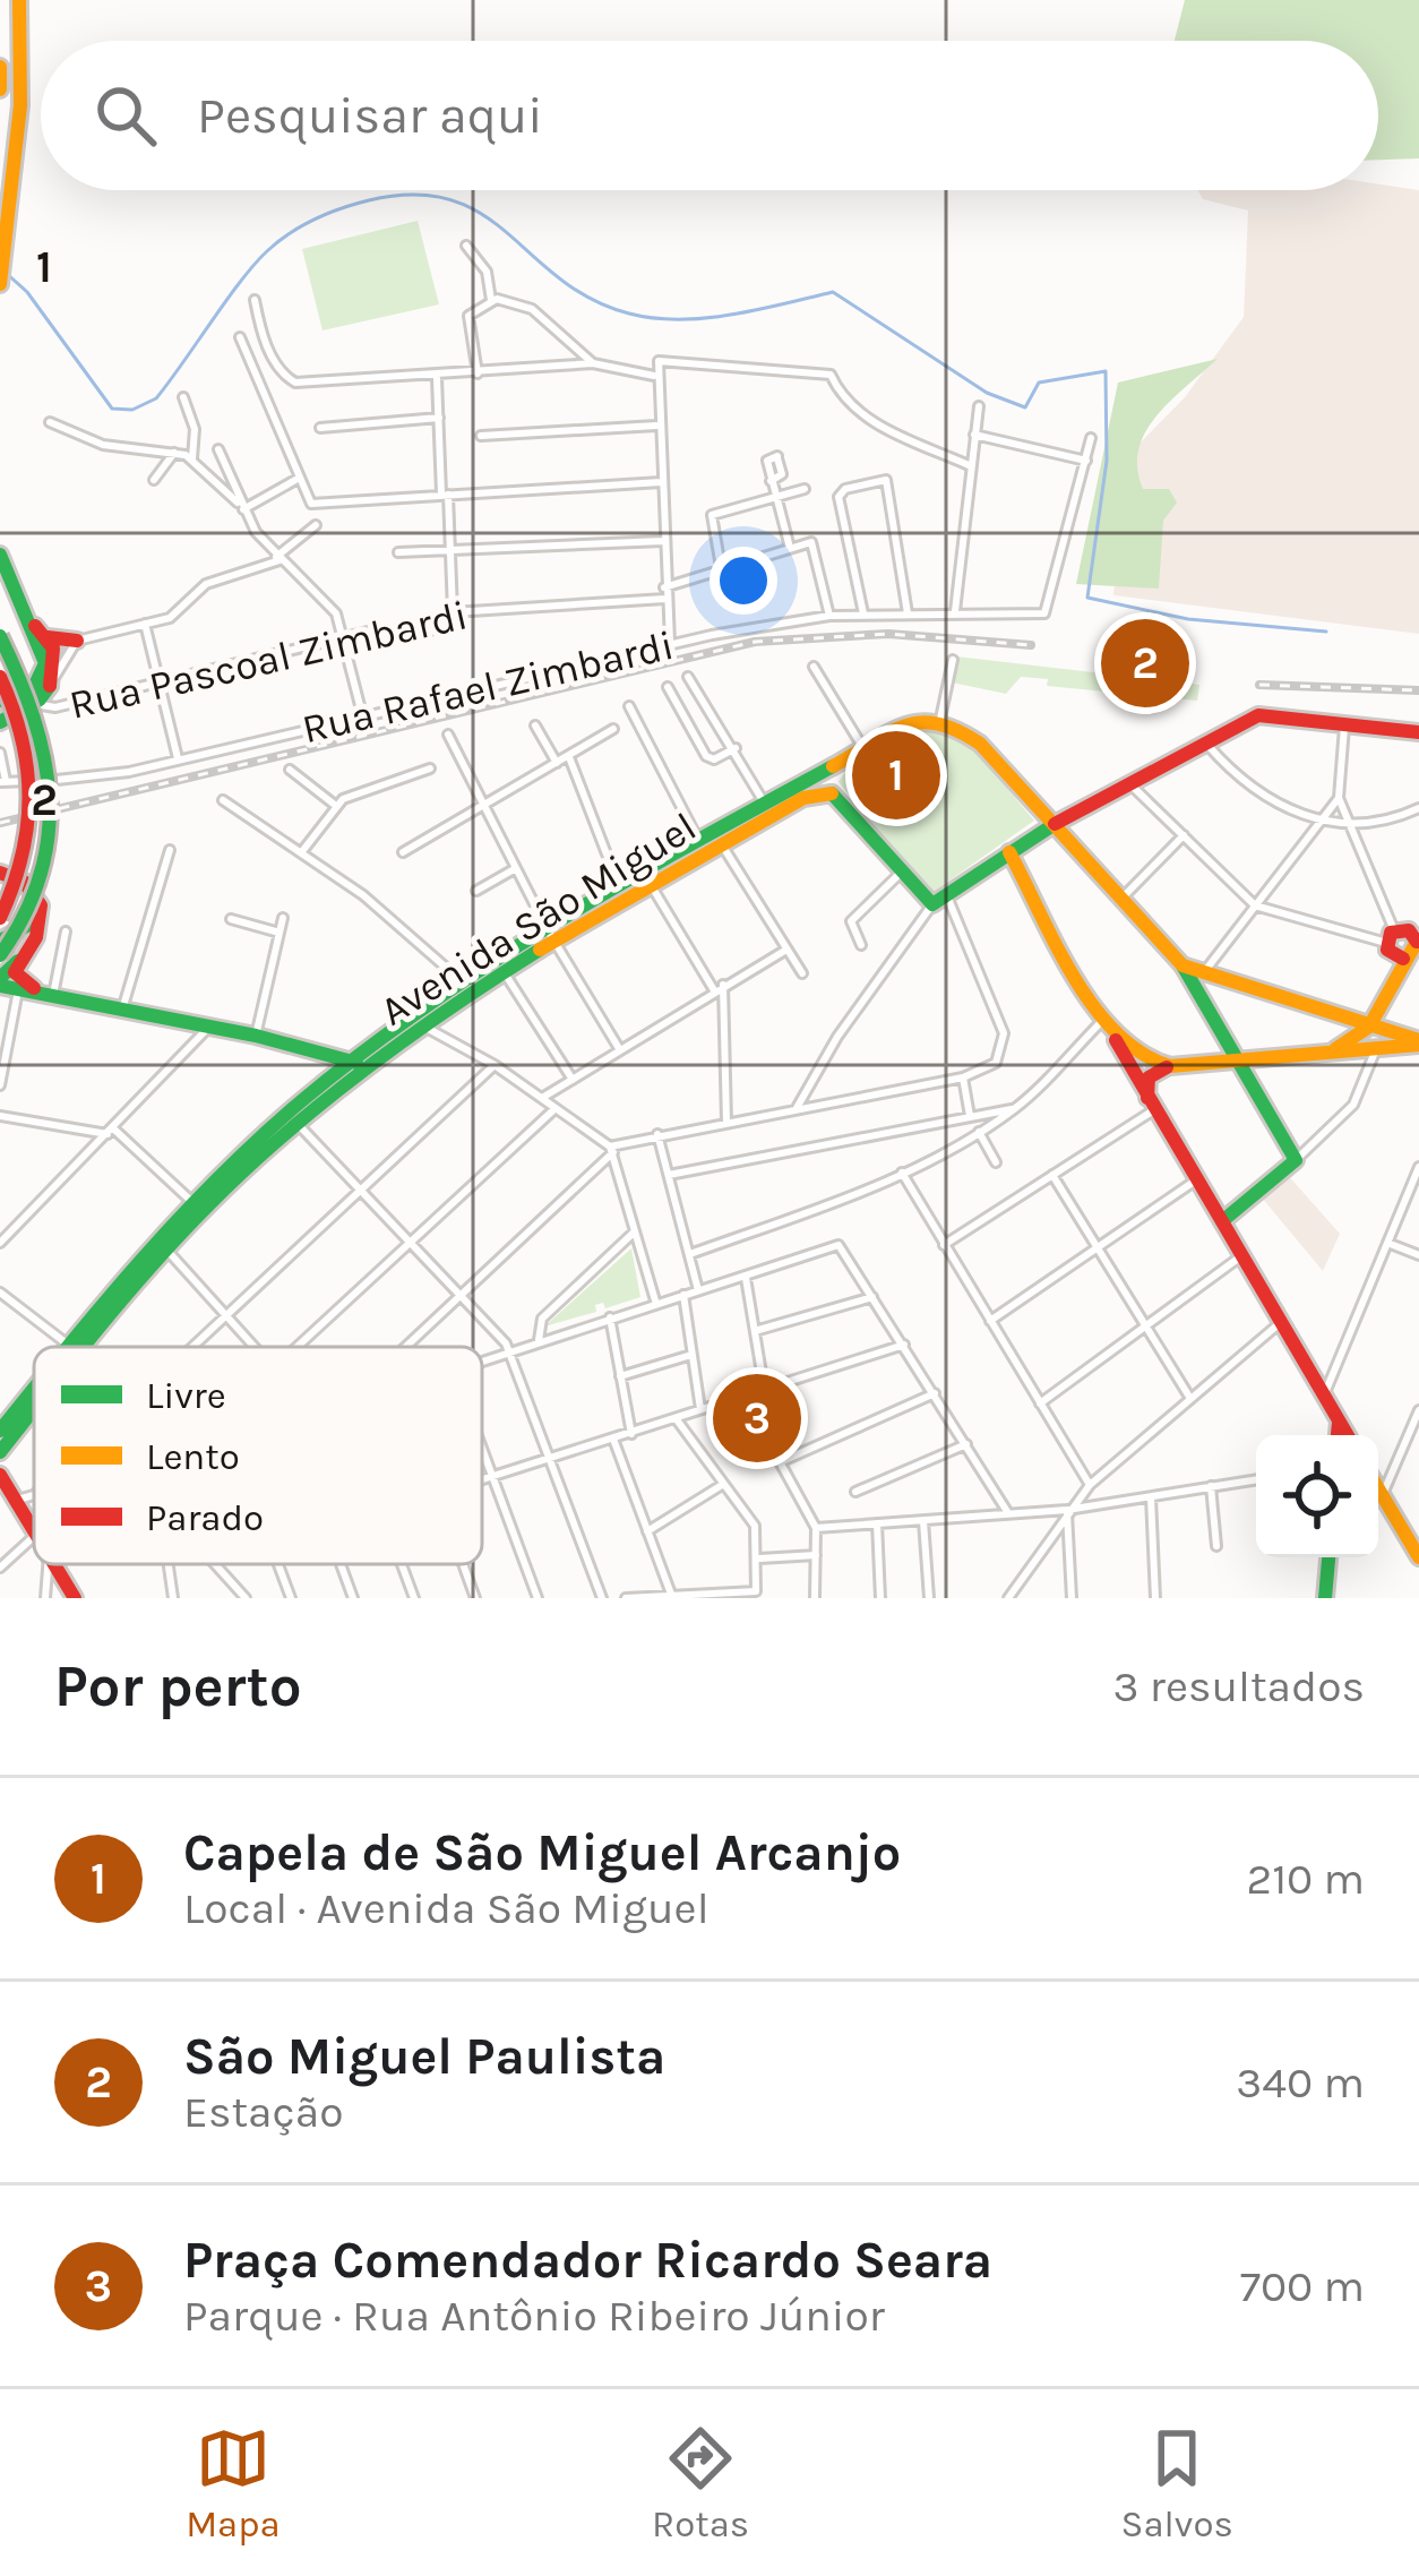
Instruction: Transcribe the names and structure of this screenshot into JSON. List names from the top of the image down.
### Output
{
  "streets": {
    "main road": ["Avenida São Miguel"],
    "street": ["Rua Pascoal Zimbardi", "Rua Rafael Zimbardi"]
  },
  "legend": ["Livre", "Lento", "Parado"],
  "page": {
    "search": "Pesquisar aqui",
    "pins": ["2", "1", "3"],
    "heading": ["Por perto", "3 resultados"],
    "list": [
      {
        "mark": "1",
        "name": "Capela de São Miguel Arcanjo",
        "note": "Local · Avenida São Miguel",
        "value": "210 m"
      },
      {
        "mark": "2",
        "name": "São Miguel Paulista",
        "note": "Estação",
        "value": "340 m"
      },
      {
        "mark": "3",
        "name": "Praça Comendador Ricardo Seara",
        "note": "Parque · Rua Antônio Ribeiro Júnior",
        "value": "700 m"
      }
    ],
    "nav": ["Mapa", "Rotas", "Salvos"]
  },
  "grid": {
    "rows": ["1", "2"]
  }
}
